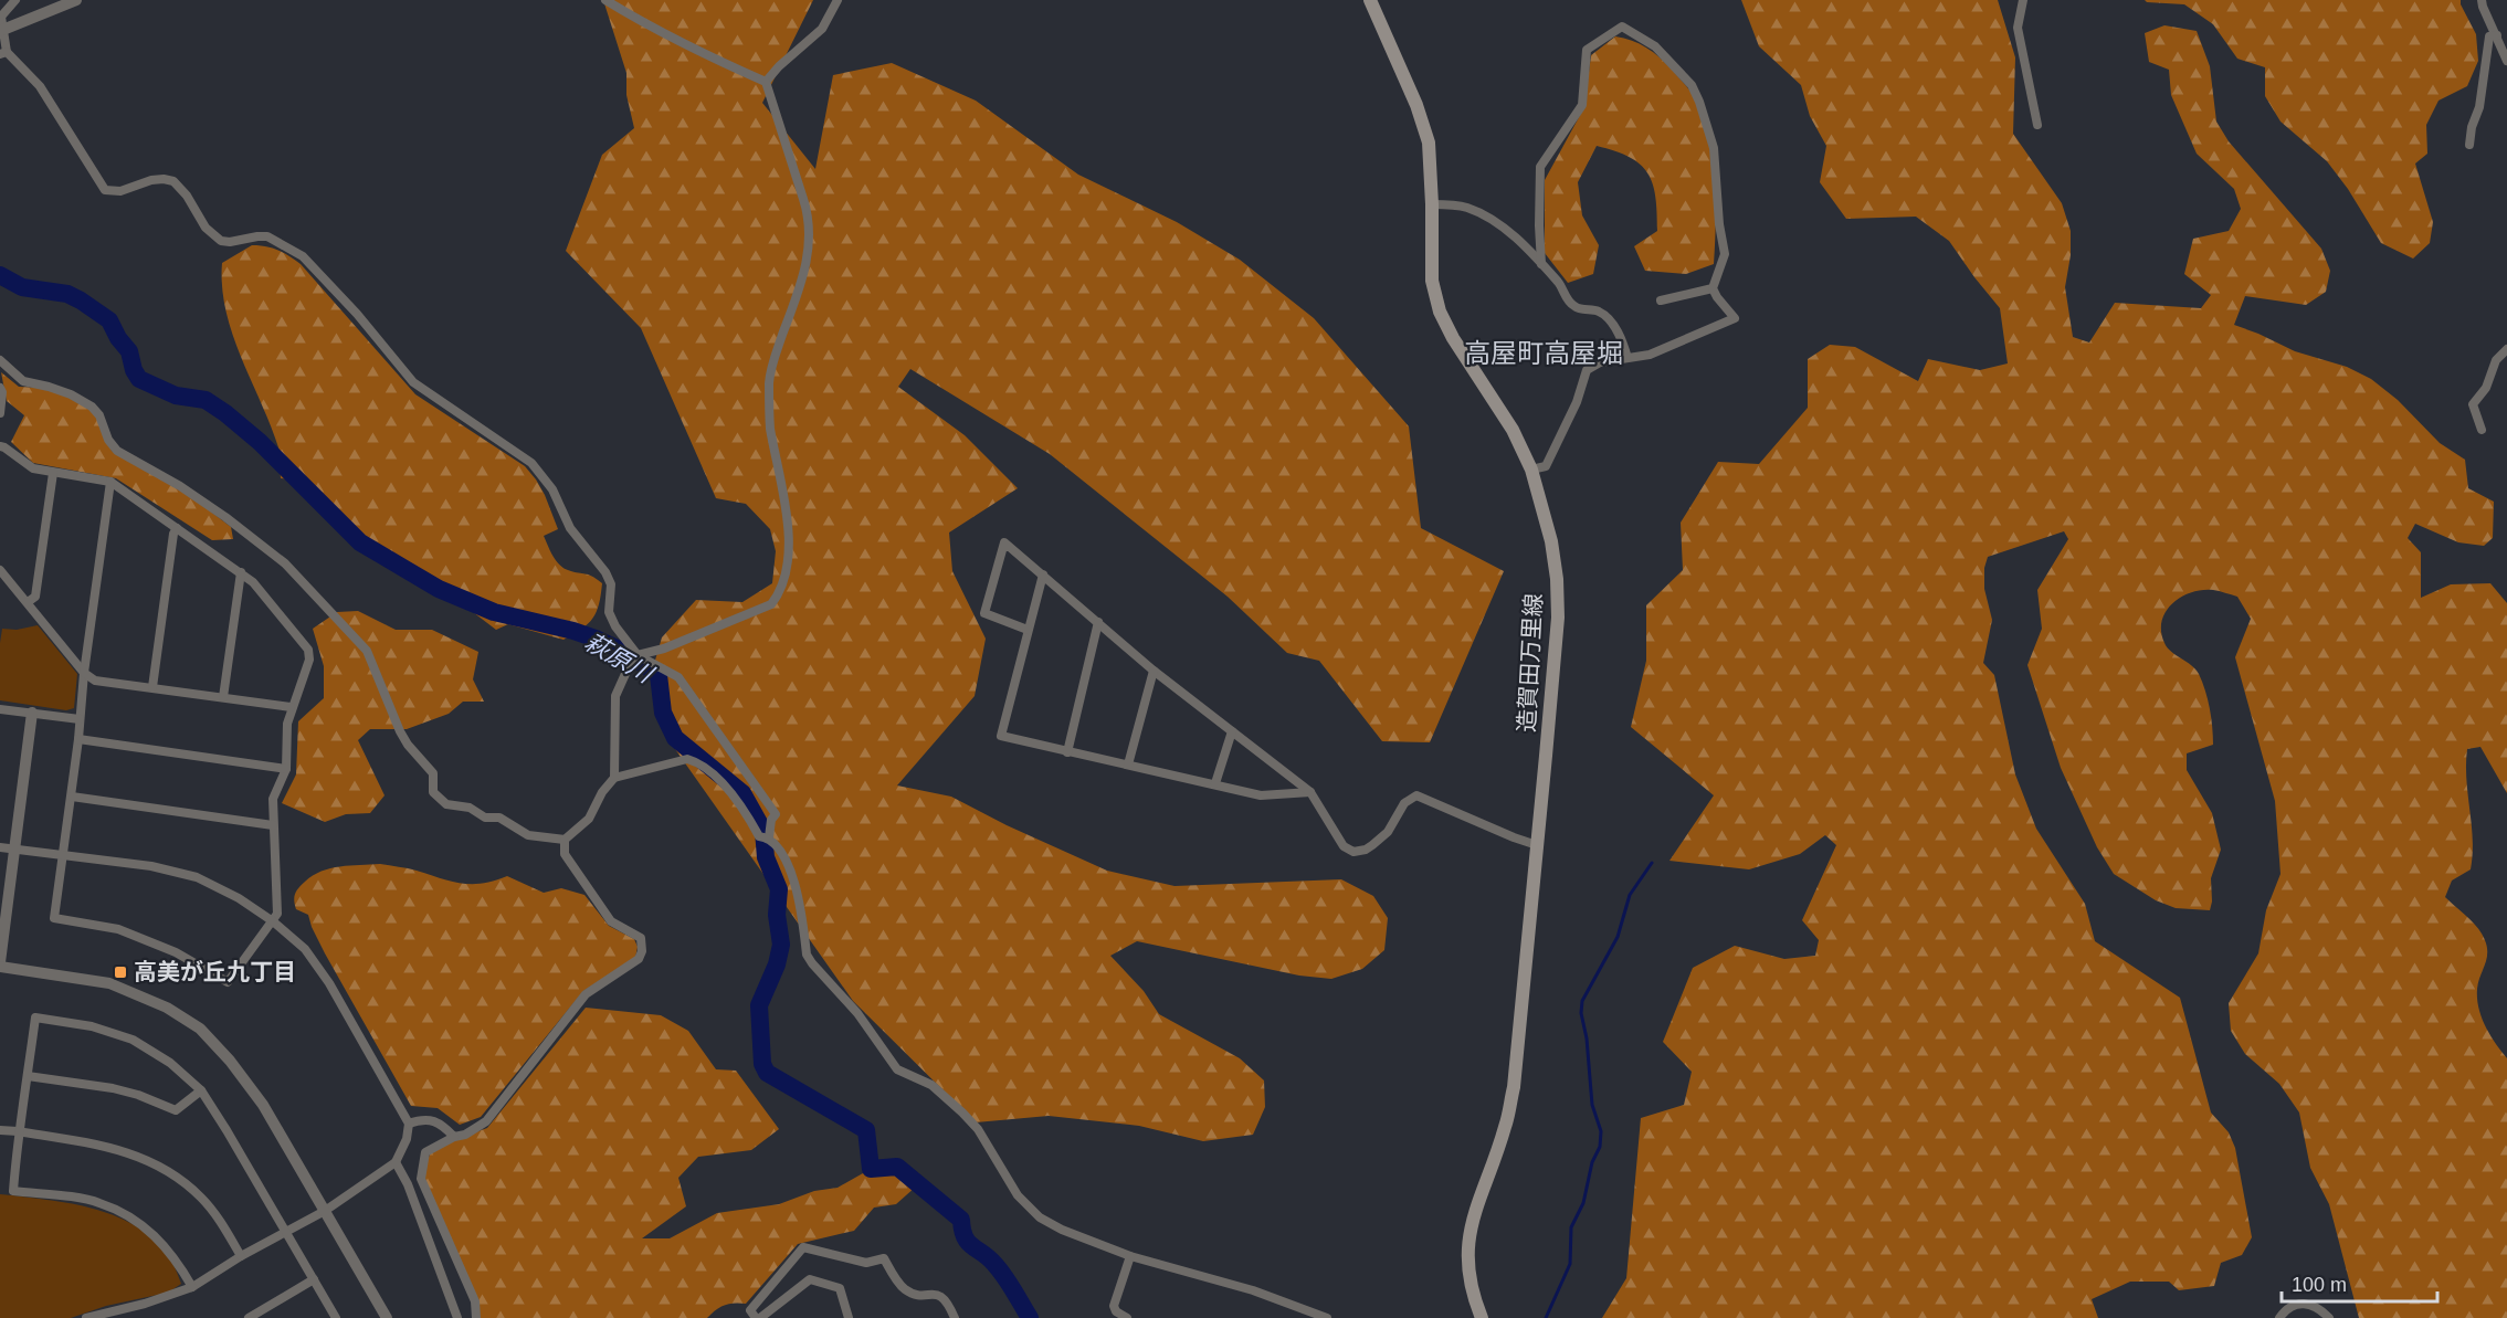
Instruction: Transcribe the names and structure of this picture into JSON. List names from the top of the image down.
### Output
{
  "streets": {
    "main road": ["造賀田万里線"]
  },
  "districts": ["高屋町高屋堀"],
  "water": ["萩原川"],
  "places": {
    "transit": ["高美が丘九丁目"]
  },
  "scale_bar": "100 m"
}
